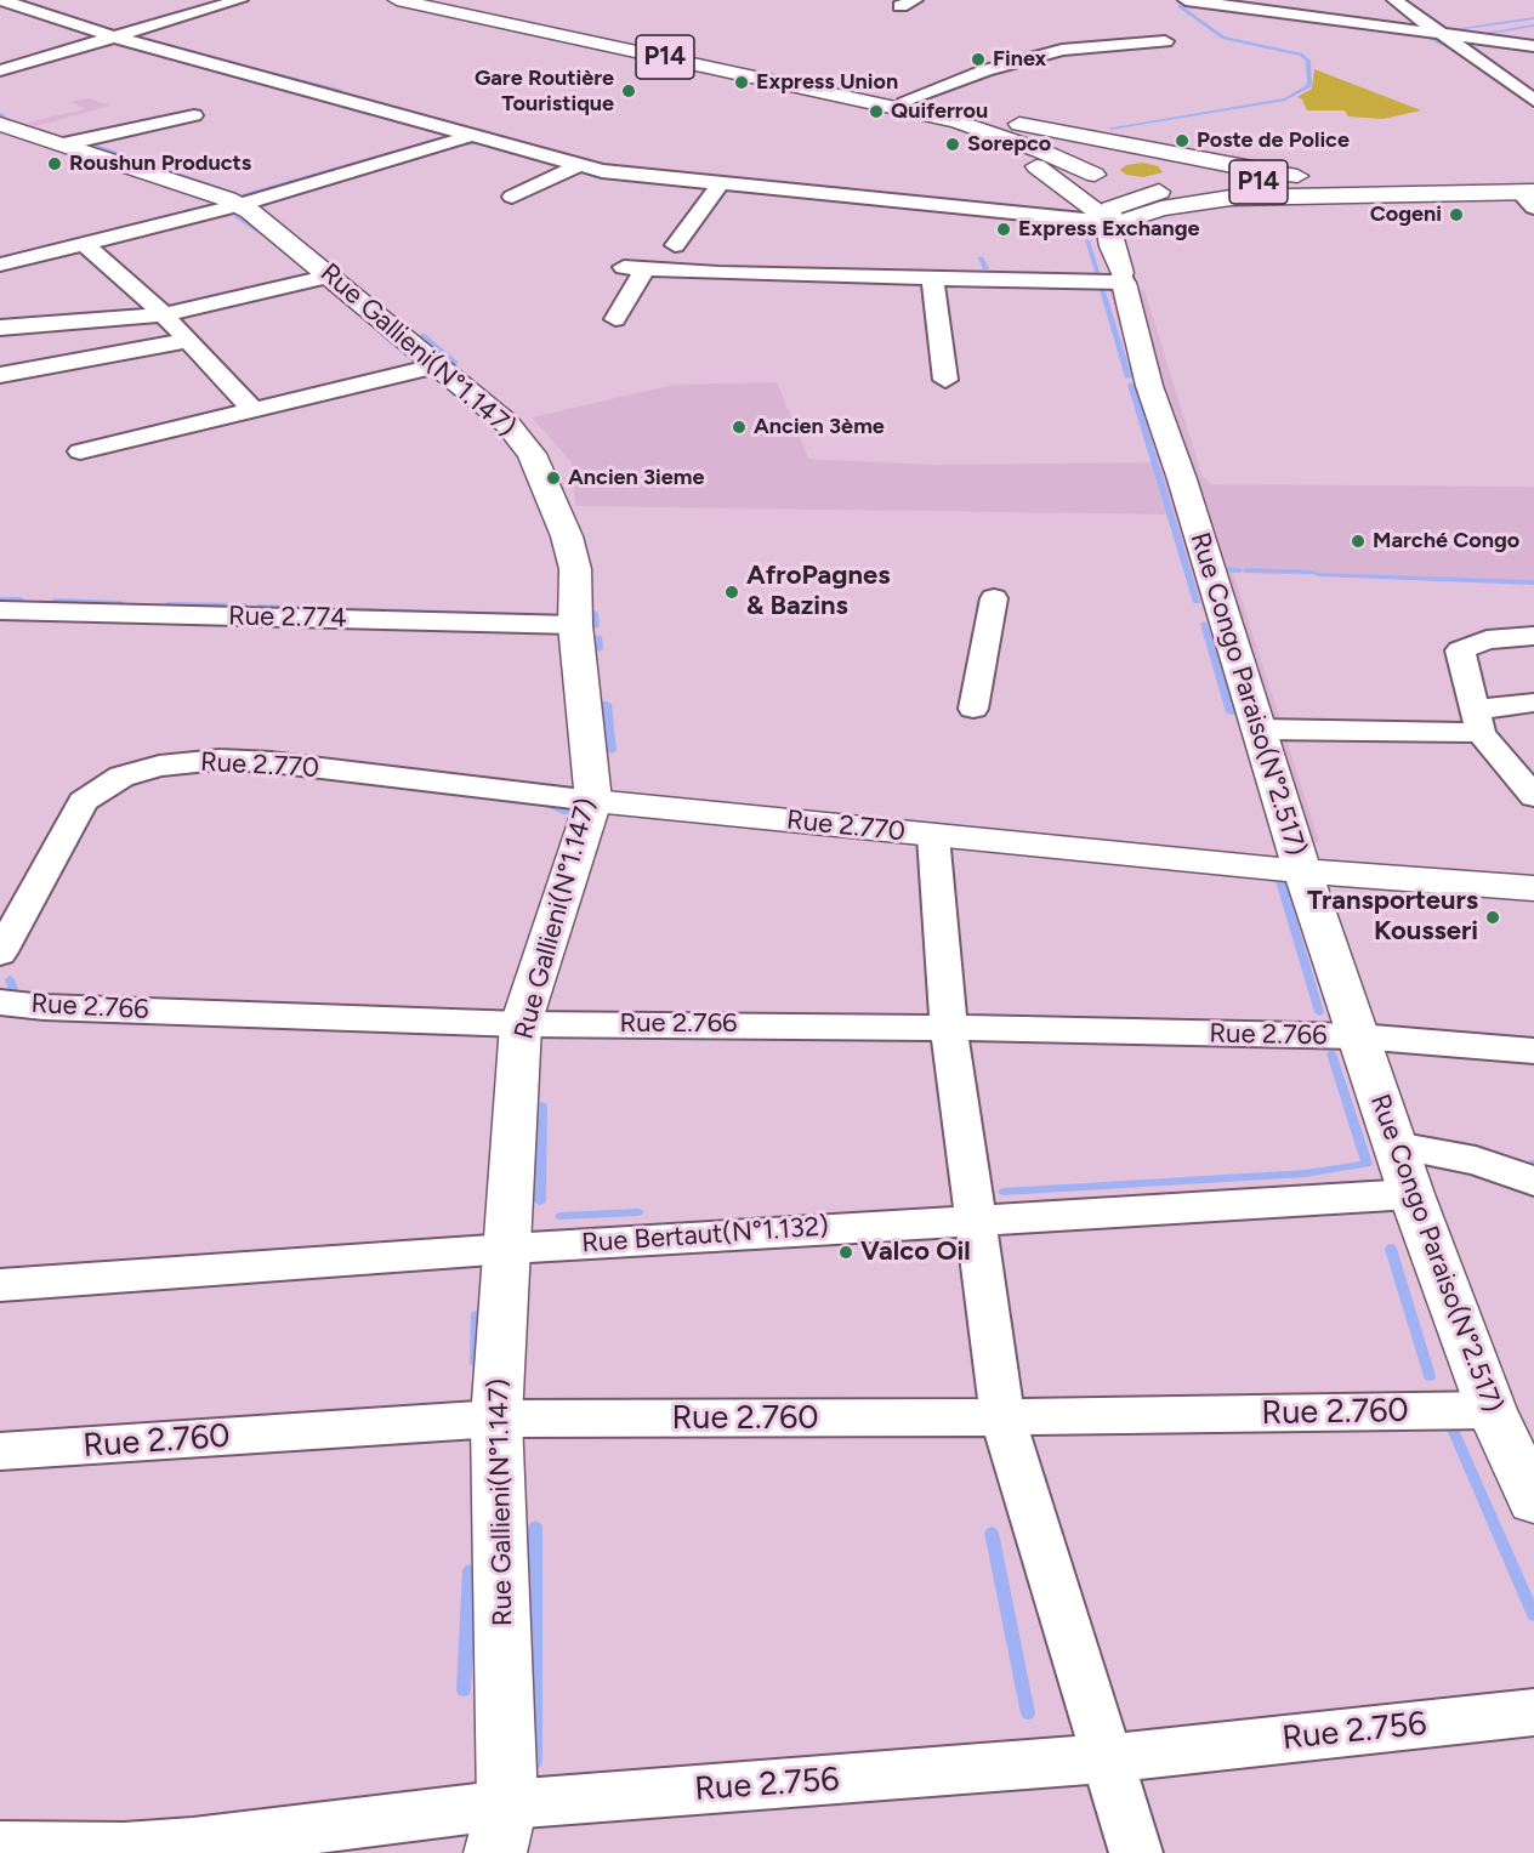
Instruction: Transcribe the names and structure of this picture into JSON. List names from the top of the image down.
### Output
{
  "streets": {
    "main road": [
      "P14",
      "Rue Gallieni(N°1.147)",
      "Rue Congo Paraiso(N°2.517)",
      "Rue 2.770"
    ],
    "street": [
      "Rue 2.774",
      "Rue 2.766",
      "Rue Bertaut(N°1.132)",
      "Rue 2.760",
      "Rue 2.756"
    ]
  },
  "crossings": [
    ["P14", "Rue Congo Paraiso(N°2.517)"],
    ["Rue Gallieni(N°1.147)", "Rue 2.774"],
    ["Rue Gallieni(N°1.147)", "Rue 2.770"],
    ["Rue Gallieni(N°1.147)", "Rue 2.766"],
    ["Rue Gallieni(N°1.147)", "Rue Bertaut(N°1.132)"],
    ["Rue Gallieni(N°1.147)", "Rue 2.760"],
    ["Rue Gallieni(N°1.147)", "Rue 2.756"],
    ["Rue Congo Paraiso(N°2.517)", "Rue 2.770"],
    ["Rue Congo Paraiso(N°2.517)", "Rue 2.766"],
    ["Rue Congo Paraiso(N°2.517)", "Rue Bertaut(N°1.132)"],
    ["Rue Congo Paraiso(N°2.517)", "Rue 2.760"]
  ],
  "places": [
    "Finex",
    "Express Union",
    "Gare Routière Touristique",
    "Quiferrou",
    "Poste de Police",
    "Sorepco",
    "Roushun Products",
    "Cogeni",
    "Express Exchange",
    "Ancien 3ème",
    "Ancien 3ieme",
    "Marché Congo",
    "AfroPagnes & Bazins",
    "Transporteurs Kousseri",
    "Valco Oil"
  ]
}
